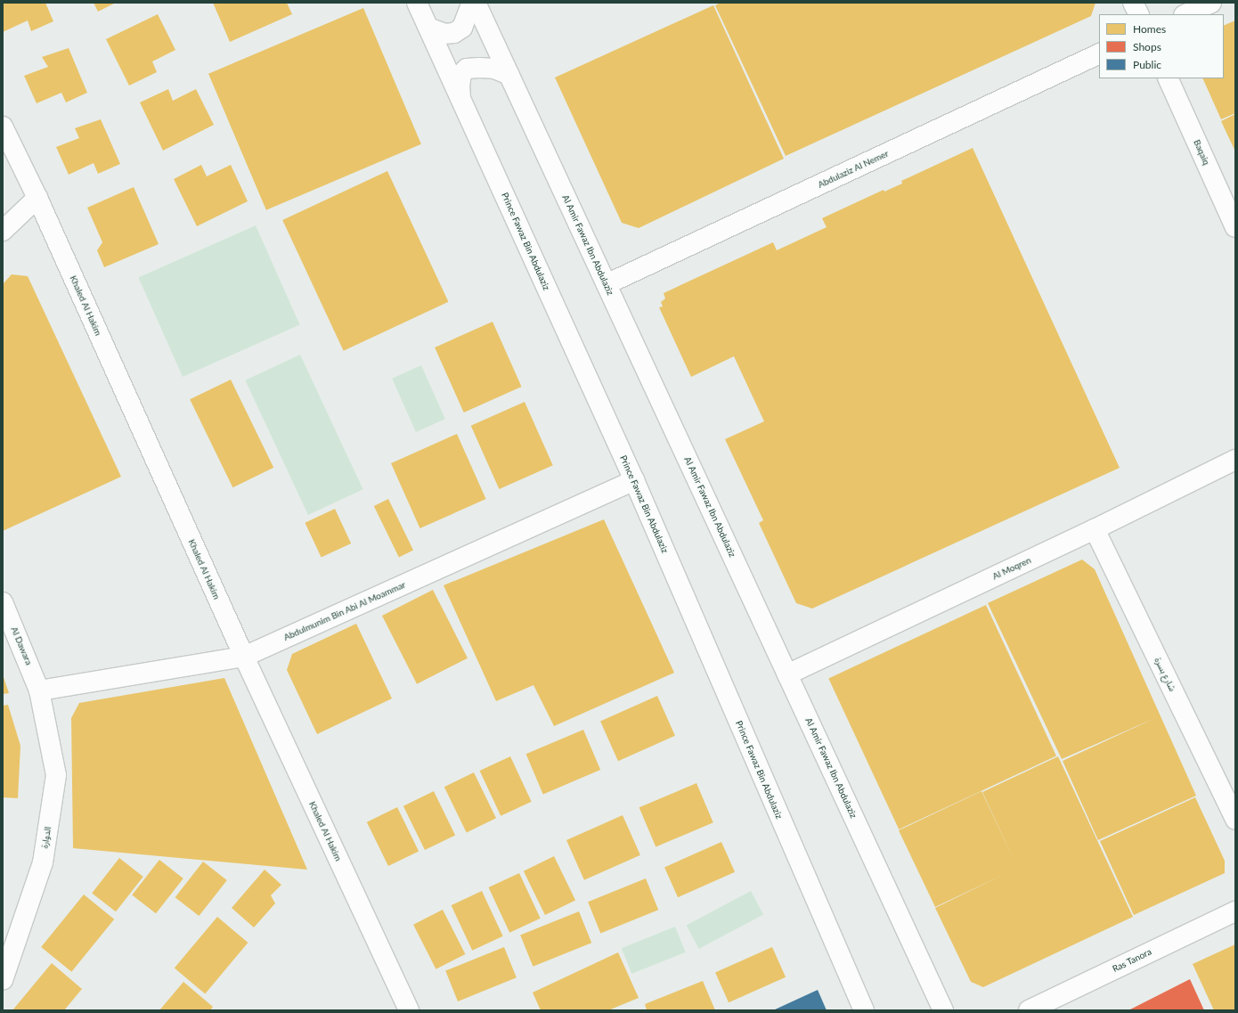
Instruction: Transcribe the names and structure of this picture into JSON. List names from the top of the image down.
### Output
{
  "streets": {
    "street": [
      "Baqaiq",
      "Abdulaziz Al Nemer",
      "Prince Fawaz Bin Abdulaziz",
      "Al Amir Fawaz Ibn Abdulaziz",
      "Khaled Al Hakim",
      "Al Moqren",
      "Abdulmunim Bin Abi Al Moammar",
      "Al Dawara",
      "شارع بسرة",
      "الدوارة",
      "Ras Tanora"
    ]
  },
  "crossings": [
    ["Abdulaziz Al Nemer", "Al Amir Fawaz Ibn Abdulaziz"],
    ["Prince Fawaz Bin Abdulaziz", "Abdulmunim Bin Abi Al Moammar"],
    ["Al Amir Fawaz Ibn Abdulaziz", "Al Moqren"],
    ["Khaled Al Hakim", "Abdulmunim Bin Abi Al Moammar"],
    ["Al Moqren", "شارع بسرة"],
    ["Abdulmunim Bin Abi Al Moammar", "Al Dawara"],
    ["Abdulmunim Bin Abi Al Moammar", "الدوارة"],
    ["Al Dawara", "الدوارة"]
  ],
  "legend": ["Homes", "Shops", "Public"]
}
